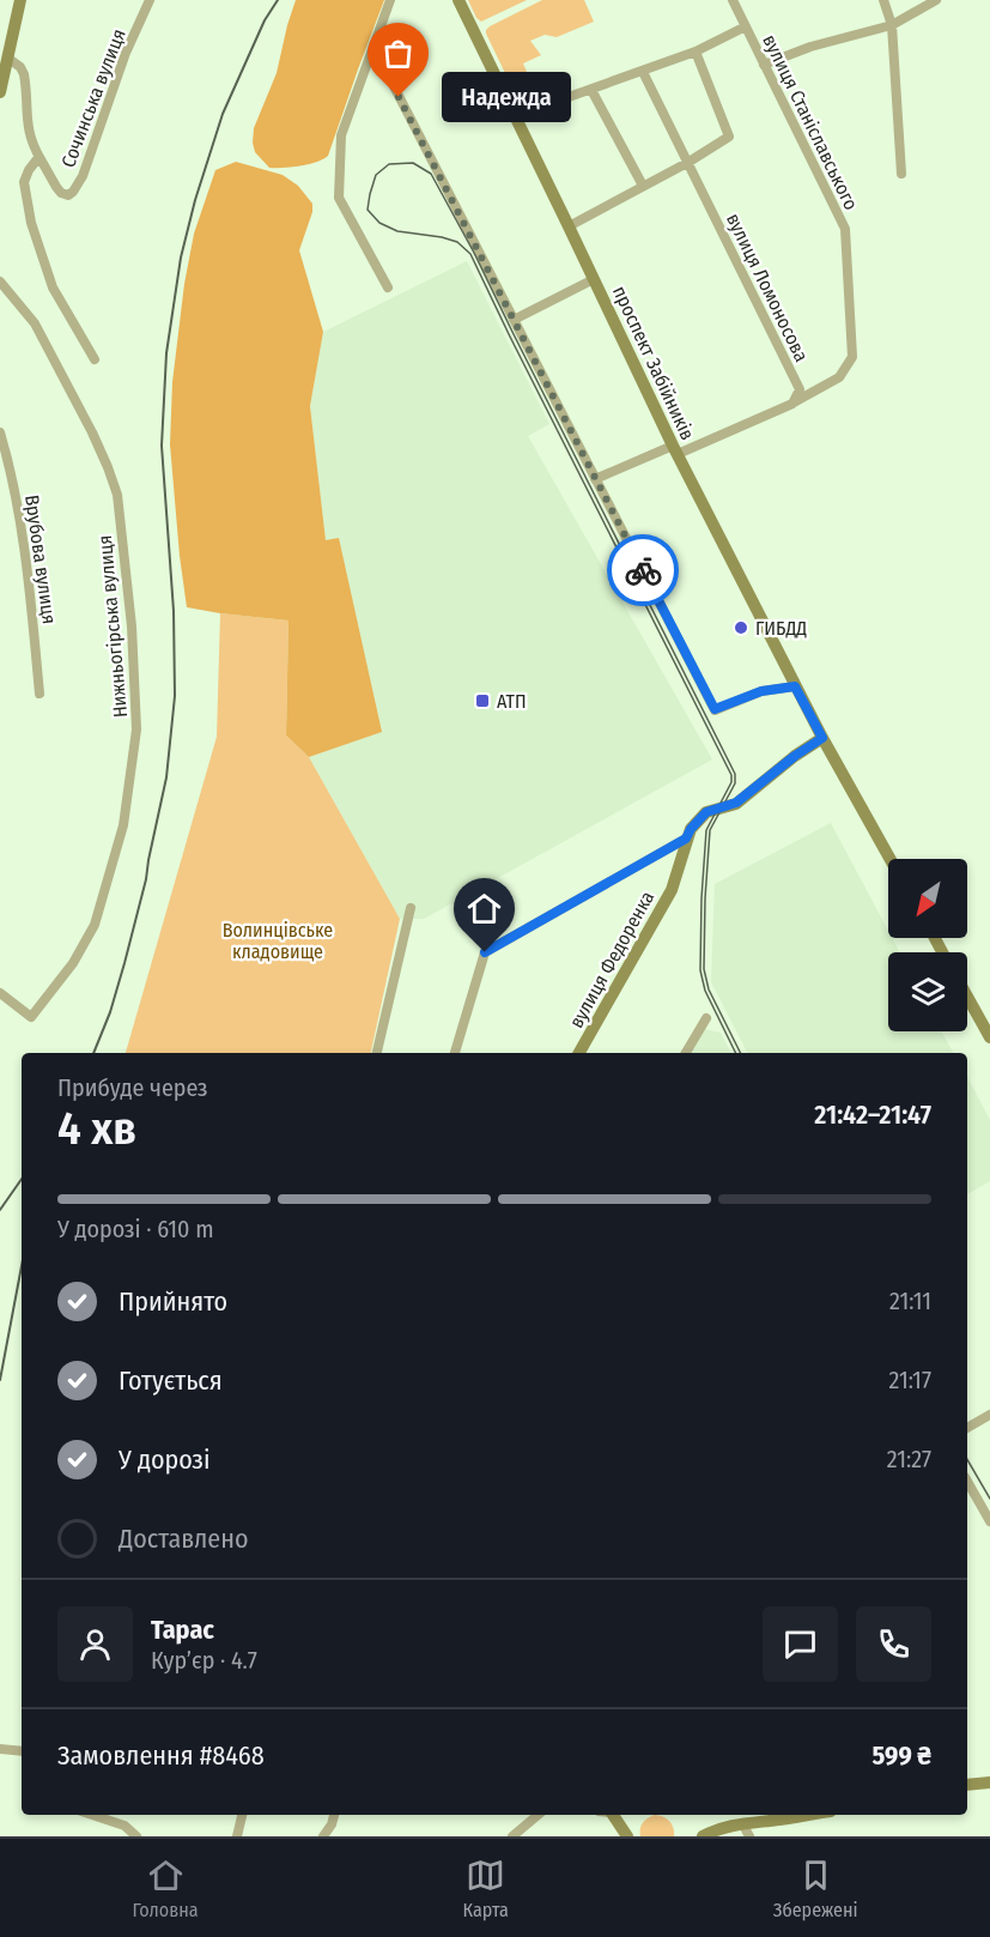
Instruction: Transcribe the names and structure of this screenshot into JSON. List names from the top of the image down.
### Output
{
  "streets": {
    "main road": ["проспект Забійників", "вулиця Федоренка"],
    "street": [
      "Сочинська вулиця",
      "вулиця Станіславського",
      "вулиця Ломоносова",
      "Врубова вулиця",
      "Нижньогірська вулиця"
    ]
  },
  "crossings": [
    ["вулиця Станіславського", "вулиця Ломоносова"],
    ["проспект Забійників", "вулиця Федоренка"]
  ],
  "parks": ["Волинцівське кладовище"],
  "places": {
    "other": ["Надежда", "ГИБДД"],
    "transit": ["АТП"]
  },
  "north": "bottom left",
  "page": {
    "bubble": "Надежда",
    "heading": ["4 хв", "Прибуде через", "21:42–21:47"],
    "panel": [
      "Тарас",
      "Кур’єр · 4.7",
      "Замовлення #8468",
      "599 ₴"
    ],
    "bar": "У дорозі · 610 m",
    "list": [
      ["Прийнято", "21:11"],
      ["Готується", "21:17"],
      ["У дорозі", "21:27"],
      "Доставлено"
    ],
    "tabs": ["Головна", "Карта", "Збережені"]
  }
}
